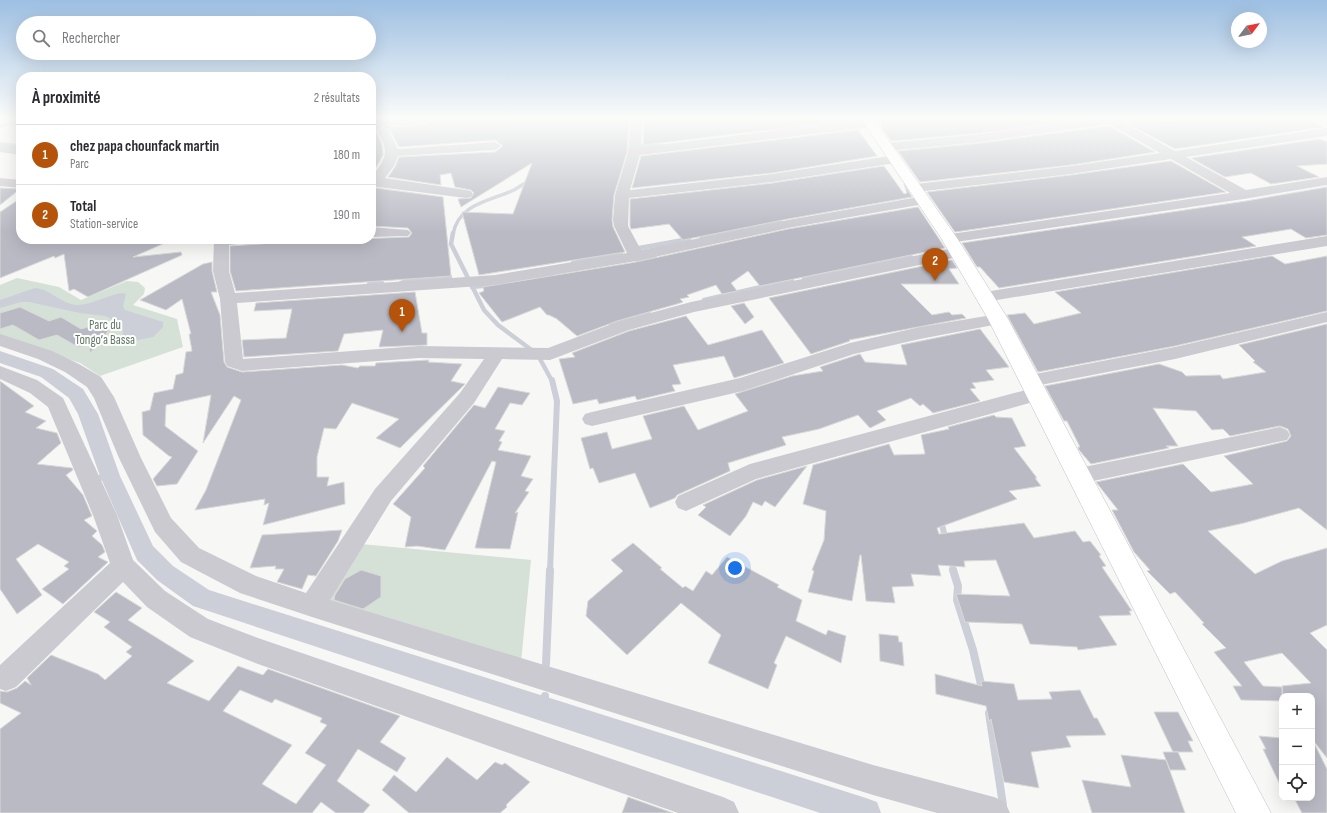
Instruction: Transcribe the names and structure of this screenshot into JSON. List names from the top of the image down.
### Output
{
  "parks": ["Parc du Tongo’a Bassa"],
  "north": "top right",
  "page": {
    "search": "Rechercher",
    "heading": ["À proximité", "2 résultats"],
    "list": [
      {
        "mark": "1",
        "name": "chez papa chounfack martin",
        "note": "Parc",
        "value": "180 m"
      },
      {
        "mark": "2",
        "name": "Total",
        "note": "Station-service",
        "value": "190 m"
      }
    ],
    "pins": ["2", "1"],
    "map_buttons": ["+", "−"]
  }
}
